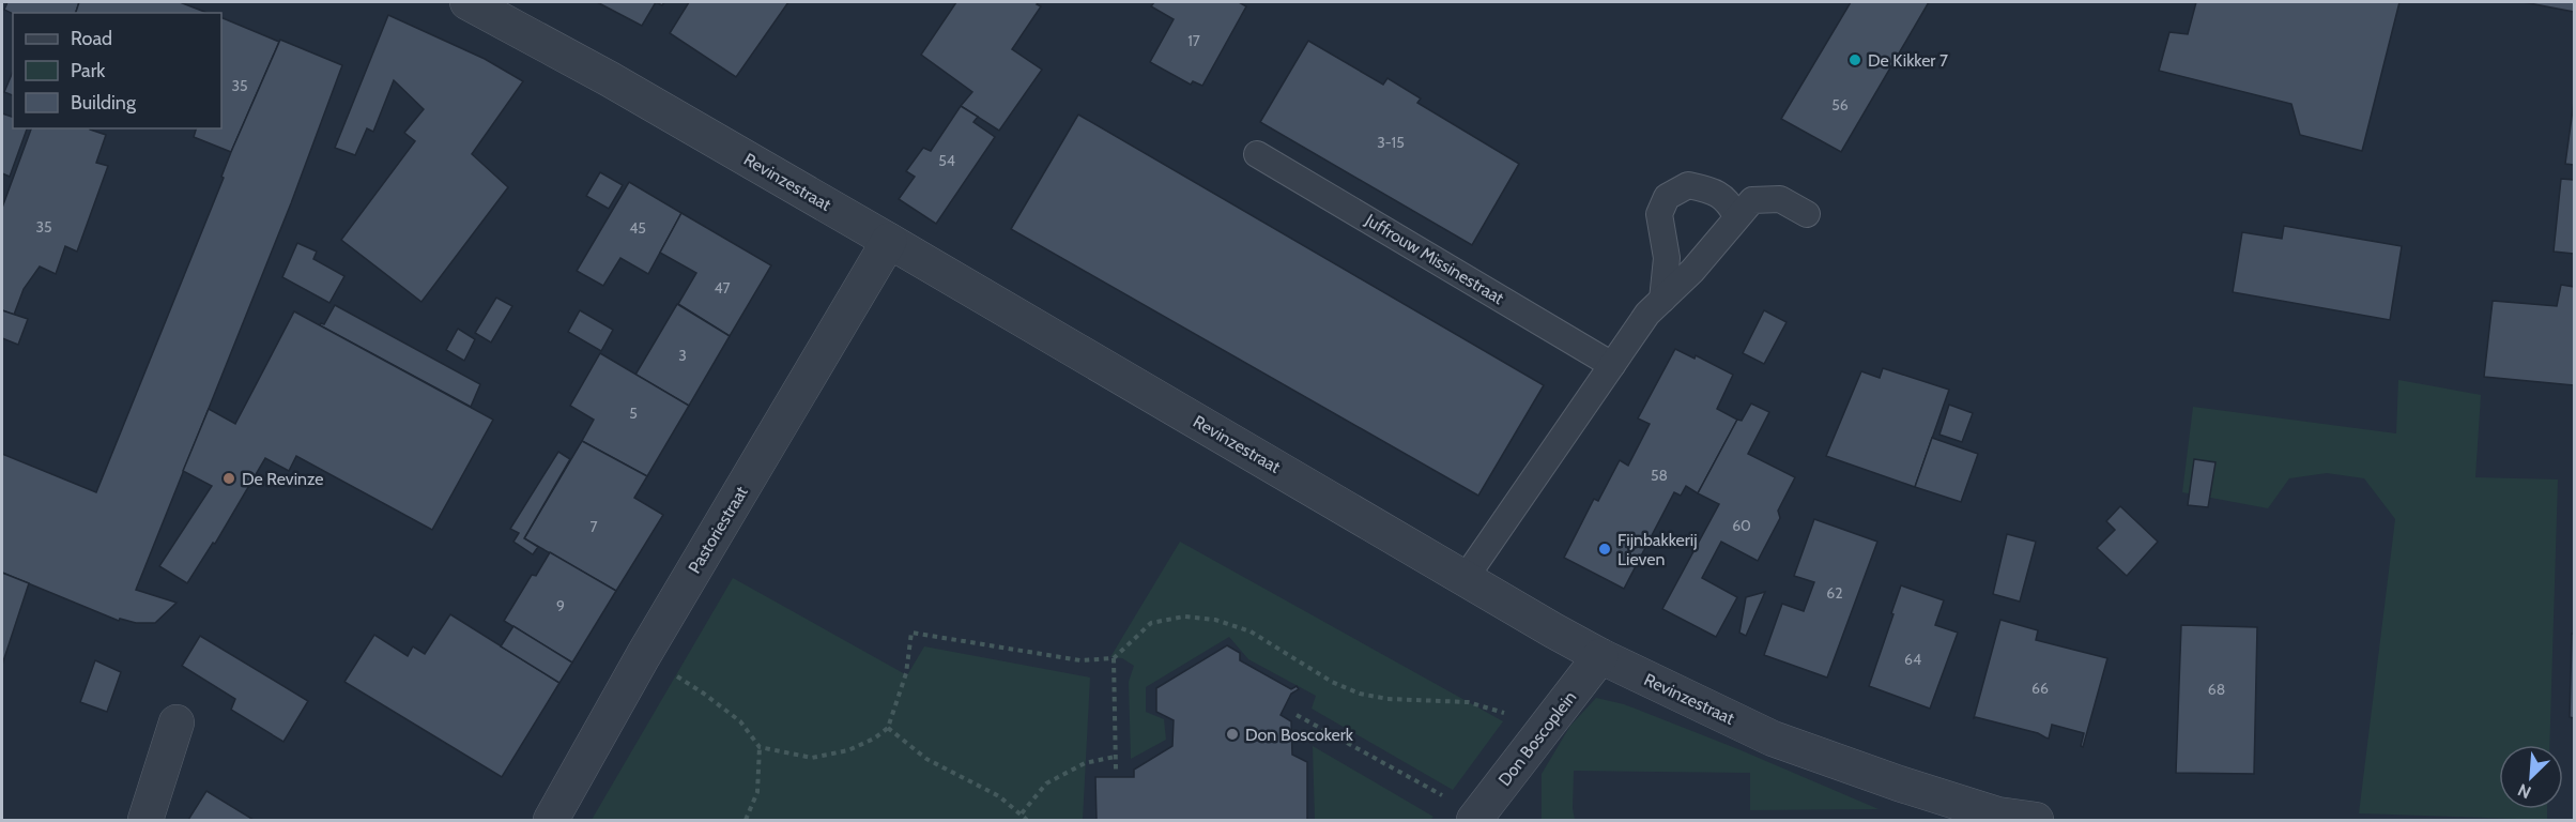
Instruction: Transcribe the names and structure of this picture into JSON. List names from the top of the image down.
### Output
{
  "streets": {
    "street": ["Revinzestraat", "Pastoriestraat", "Don Boscoplein"],
    "lane": ["Juffrouw Missinestraat"]
  },
  "crossings": [
    ["Revinzestraat", "Pastoriestraat"],
    ["Revinzestraat", "Don Boscoplein"]
  ],
  "places": [
    "De Kikker 7",
    "De Revinze",
    "Fijnbakkerij Lieven",
    "Don Boscokerk"
  ],
  "house_numbers": [
    "17",
    "35",
    "56",
    "3-15",
    "54",
    "35",
    "45",
    "47",
    "3",
    "5",
    "58",
    "60",
    "7",
    "62",
    "9",
    "64",
    "66",
    "68"
  ],
  "legend": ["Road", "Park", "Building"],
  "north": "bottom left"
}
